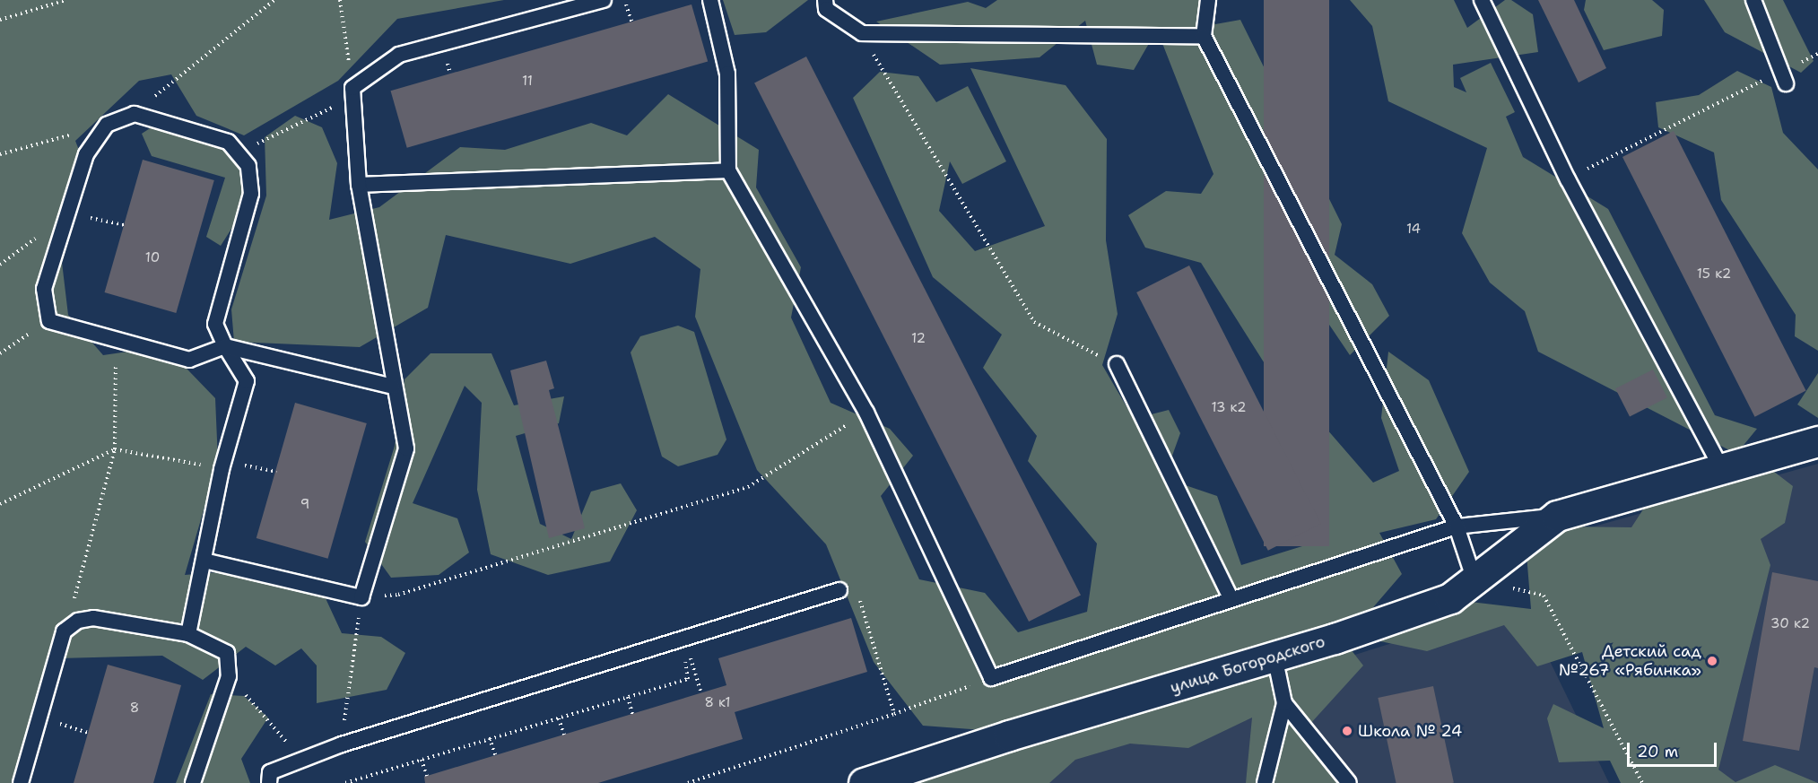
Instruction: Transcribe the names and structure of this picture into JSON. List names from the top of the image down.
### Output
{
  "streets": {
    "street": ["улица Богородского"]
  },
  "places": ["Детский сад №267 «Рябинка»", "Школа № 24"],
  "house_numbers": [
    "11",
    "14",
    "10",
    "15 к2",
    "12",
    "13 к2",
    "9",
    "30 к2",
    "8 к1",
    "8"
  ],
  "scale_bar": "20 m"
}
